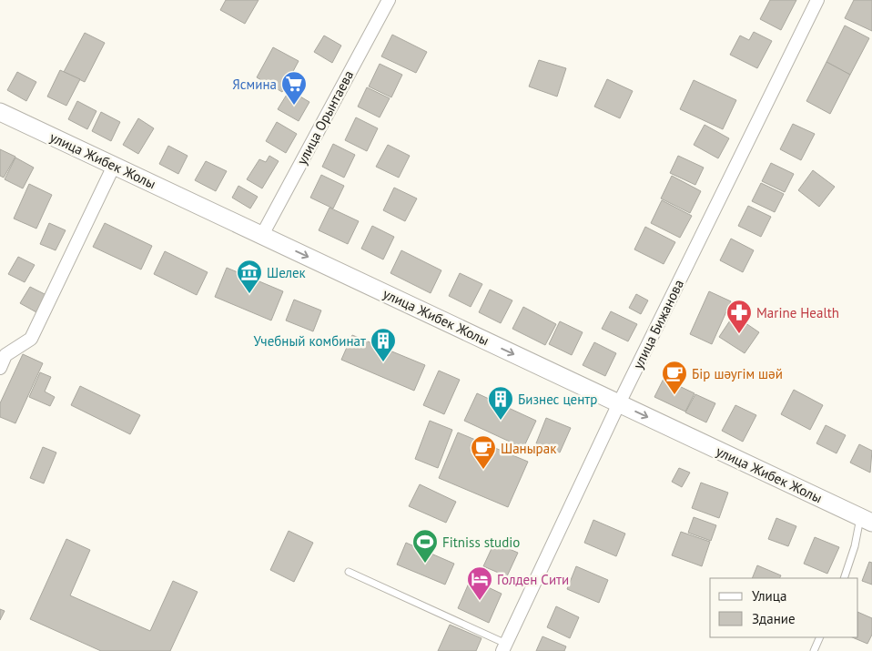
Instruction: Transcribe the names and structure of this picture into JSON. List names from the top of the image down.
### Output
{
  "streets": {
    "main road": ["улица Жибек Жолы"],
    "street": ["улица Орынтаева", "улица Бижанова"]
  },
  "crossings": [
    ["улица Орынтаева", "улица Жибек Жолы"],
    ["улица Жибек Жолы", "улица Бижанова"]
  ],
  "one_way": ["улица Жибек Жолы"],
  "places": {
    "supermarket": ["Ясмина"],
    "museum": ["Шелек"],
    "pharmacy": ["Marine Health"],
    "building": ["Учебный комбинат", "Бизнес центр"],
    "cafe": ["Бір шәугім шәй", "Шанырак"],
    "sports": ["Fitniss studio"],
    "hotel": ["Голден Сити"]
  },
  "legend": ["Улица", "Здание"]
}
